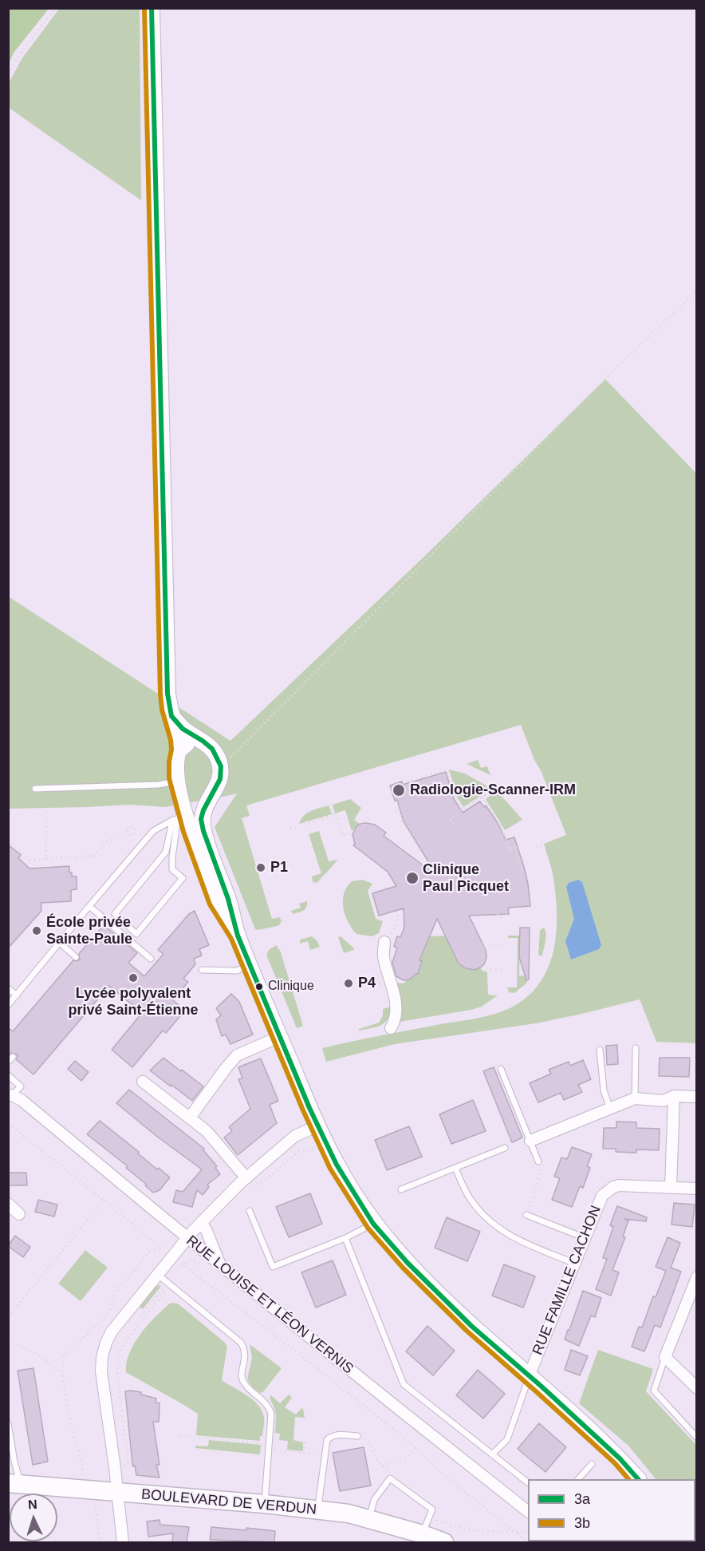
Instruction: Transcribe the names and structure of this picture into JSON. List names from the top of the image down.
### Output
{
  "streets": {
    "main road": ["BOULEVARD DE VERDUN"],
    "street": ["RUE FAMILLE CACHON", "RUE LOUISE ET LÉON VERNIS"]
  },
  "places": [
    "Radiologie-Scanner-IRM",
    "P1",
    "Clinique Paul Picquet",
    "École privée Sainte-Paule",
    "Lycée polyvalent privé Saint-Étienne",
    "P4",
    "Clinique"
  ],
  "lines": ["transit line 3a", "transit line 3b"],
  "legend": ["3a", "3b"],
  "north": "top"
}
